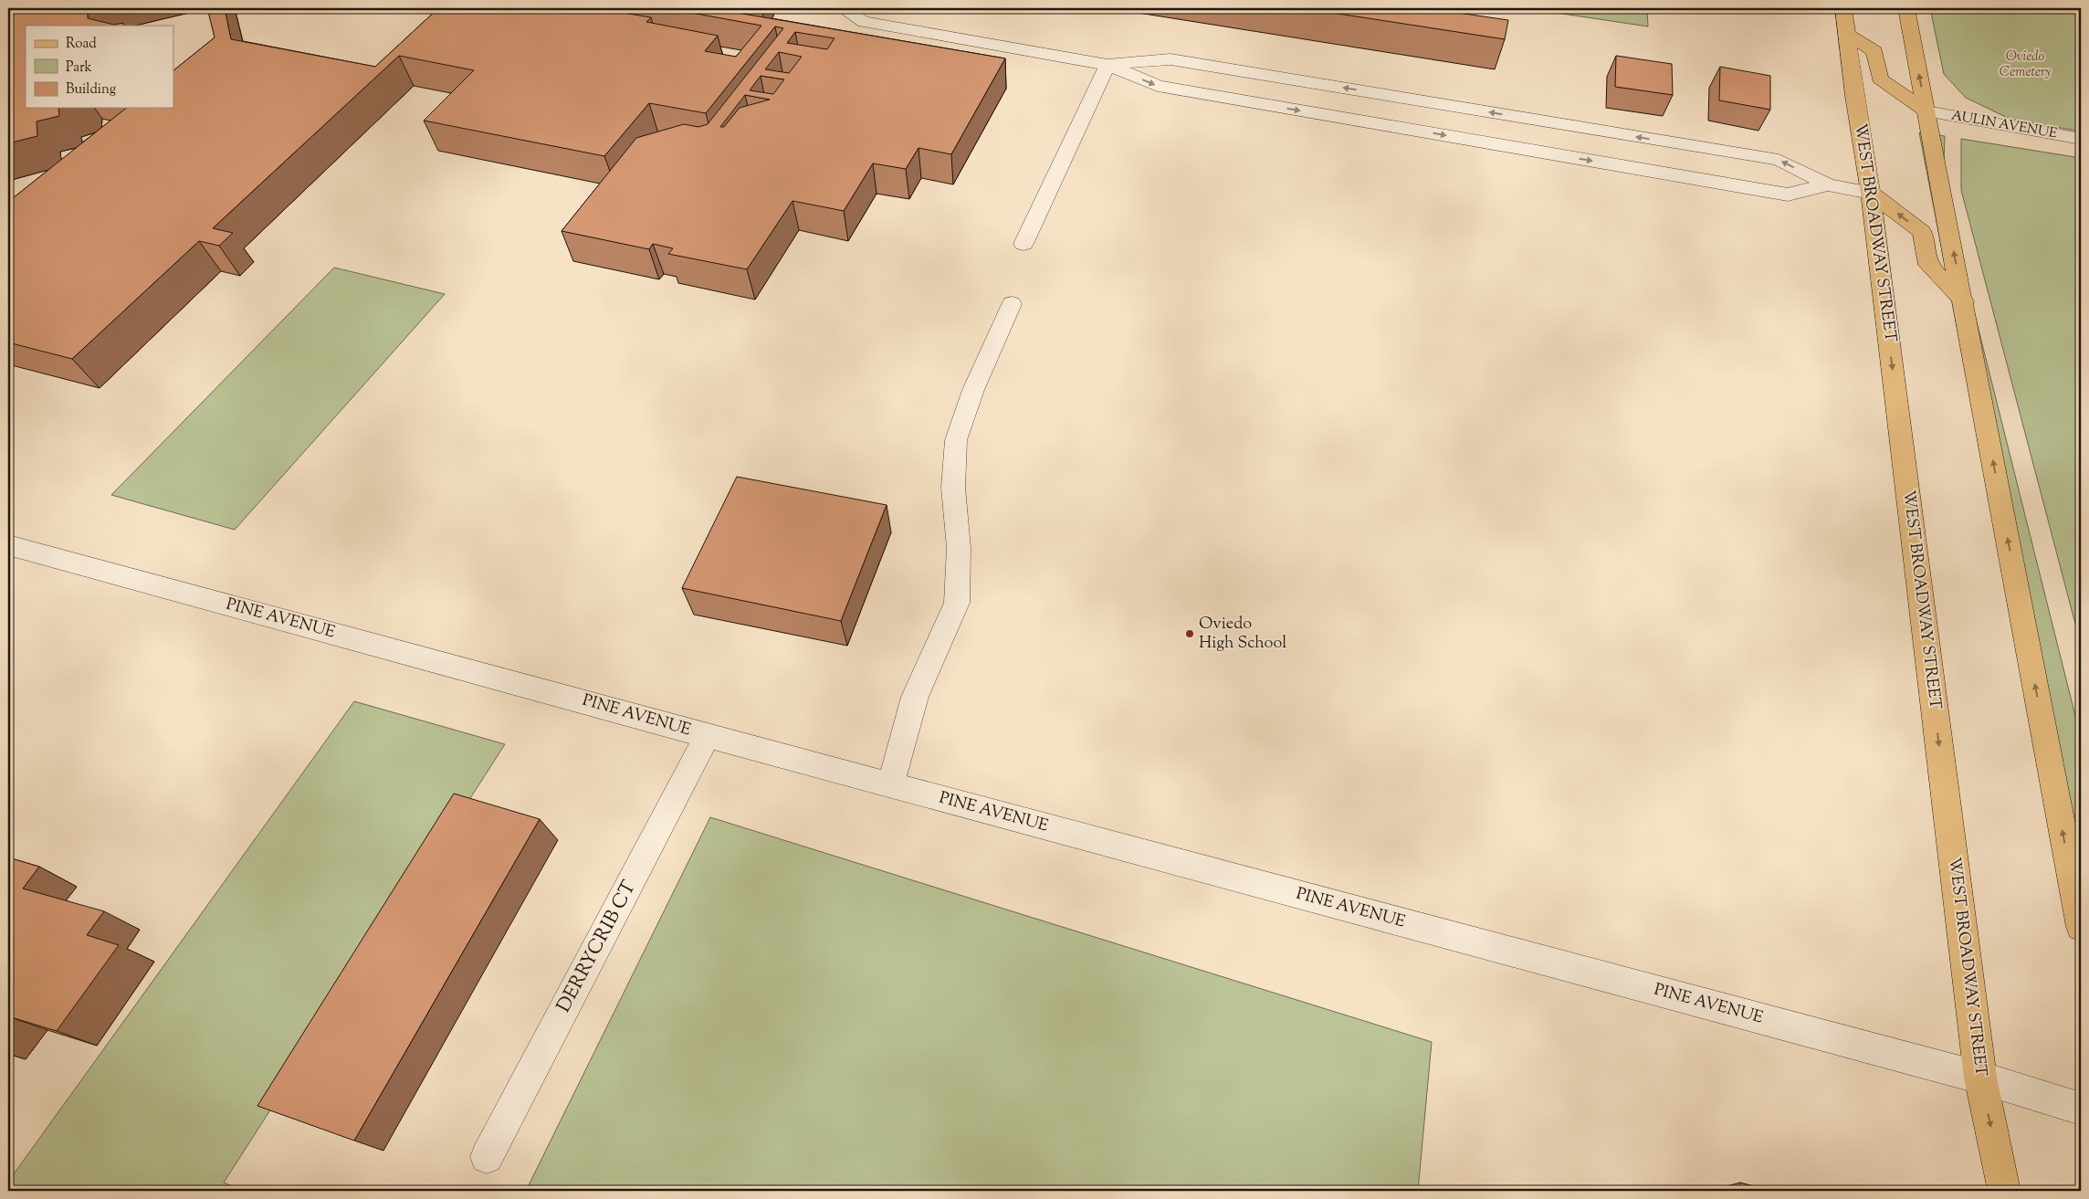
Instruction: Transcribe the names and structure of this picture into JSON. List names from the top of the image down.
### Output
{
  "streets": {
    "main road": ["WEST BROADWAY STREET"],
    "street": ["AULIN AVENUE", "PINE AVENUE", "DERRYCRIB CT"]
  },
  "crossings": [
    ["WEST BROADWAY STREET", "PINE AVENUE"],
    ["PINE AVENUE", "DERRYCRIB CT"]
  ],
  "parks": ["Oviedo Cemetery"],
  "places": ["Oviedo High School"],
  "legend": ["Road", "Park", "Building"]
}
